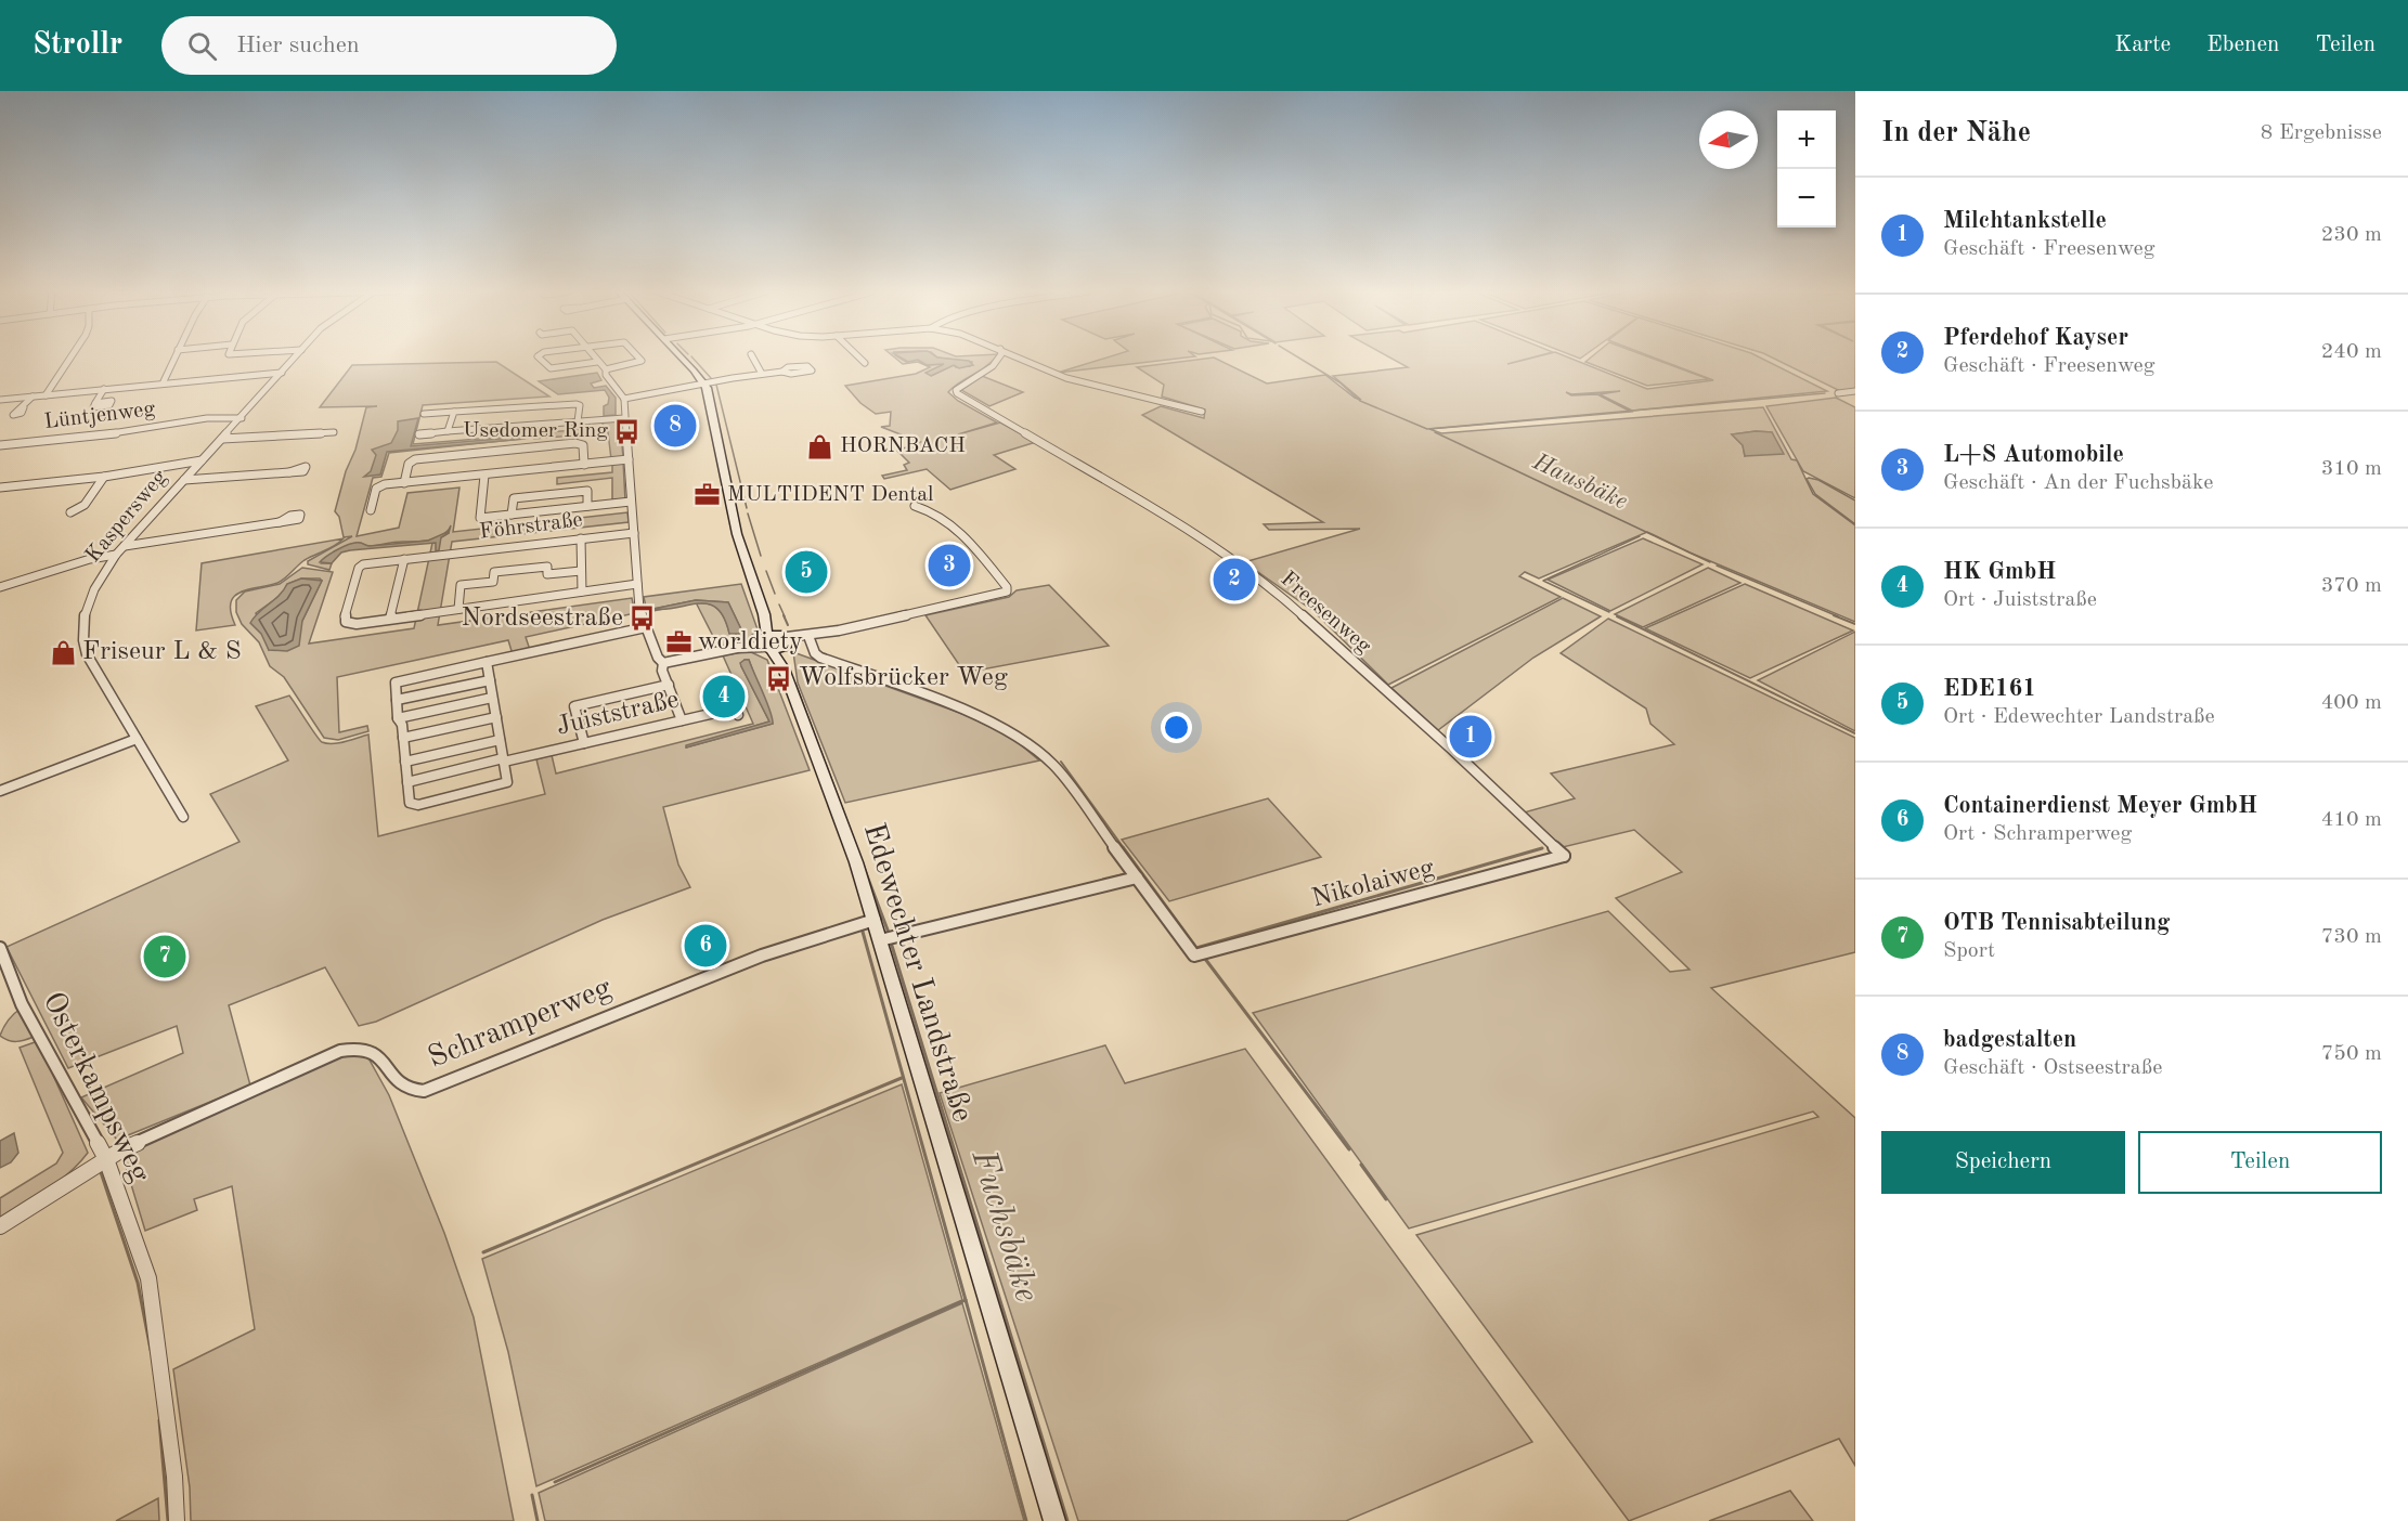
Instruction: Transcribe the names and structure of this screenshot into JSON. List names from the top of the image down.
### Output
{
  "streets": {
    "main road": ["Edewechter Landstraße"],
    "street": [
      "Lüntjenweg",
      "Kaspersweg",
      "Föhrstraße",
      "Freesenweg",
      "Juiststraße",
      "Nikolaiweg",
      "Schramperweg",
      "Osterkampsweg"
    ]
  },
  "crossings": [
    ["Lüntjenweg", "Kaspersweg"],
    ["Freesenweg", "Nikolaiweg"],
    ["Edewechter Landstraße", "Schramperweg"],
    ["Schramperweg", "Osterkampsweg"]
  ],
  "water": ["Hausbäke", "Fuchsbäke"],
  "places": {
    "bus stop": ["Usedomer Ring", "Nordseestraße", "Wolfsbrücker Weg"],
    "shop": ["HORNBACH", "Friseur L & S"],
    "office": ["MULTIDENT Dental", "worldiety"]
  },
  "north": "left",
  "page": {
    "header": "Strollr",
    "search": "Hier suchen",
    "nav": ["Karte", "Ebenen", "Teilen"],
    "heading": ["In der Nähe", "8 Ergebnisse"],
    "map_buttons": ["+", "−"],
    "list": [
      {
        "mark": "1",
        "name": "Milchtankstelle",
        "note": "Geschäft · Freesenweg",
        "value": "230 m"
      },
      {
        "mark": "2",
        "name": "Pferdehof Kayser",
        "note": "Geschäft · Freesenweg",
        "value": "240 m"
      },
      {
        "mark": "3",
        "name": "L+S Automobile",
        "note": "Geschäft · An der Fuchsbäke",
        "value": "310 m"
      },
      {
        "mark": "4",
        "name": "HK GmbH",
        "note": "Ort · Juiststraße",
        "value": "370 m"
      },
      {
        "mark": "5",
        "name": "EDE161",
        "note": "Ort · Edewechter Landstraße",
        "value": "400 m"
      },
      {
        "mark": "6",
        "name": "Containerdienst Meyer GmbH",
        "note": "Ort · Schramperweg",
        "value": "410 m"
      },
      {
        "mark": "7",
        "name": "OTB Tennisabteilung",
        "note": "Sport",
        "value": "730 m"
      },
      {
        "mark": "8",
        "name": "badgestalten",
        "note": "Geschäft · Ostseestraße",
        "value": "750 m"
      }
    ],
    "pins": [
      "8",
      "3",
      "5",
      "2",
      "4",
      "1",
      "6",
      "7"
    ],
    "buttons": ["Speichern", "Teilen"]
  }
}
